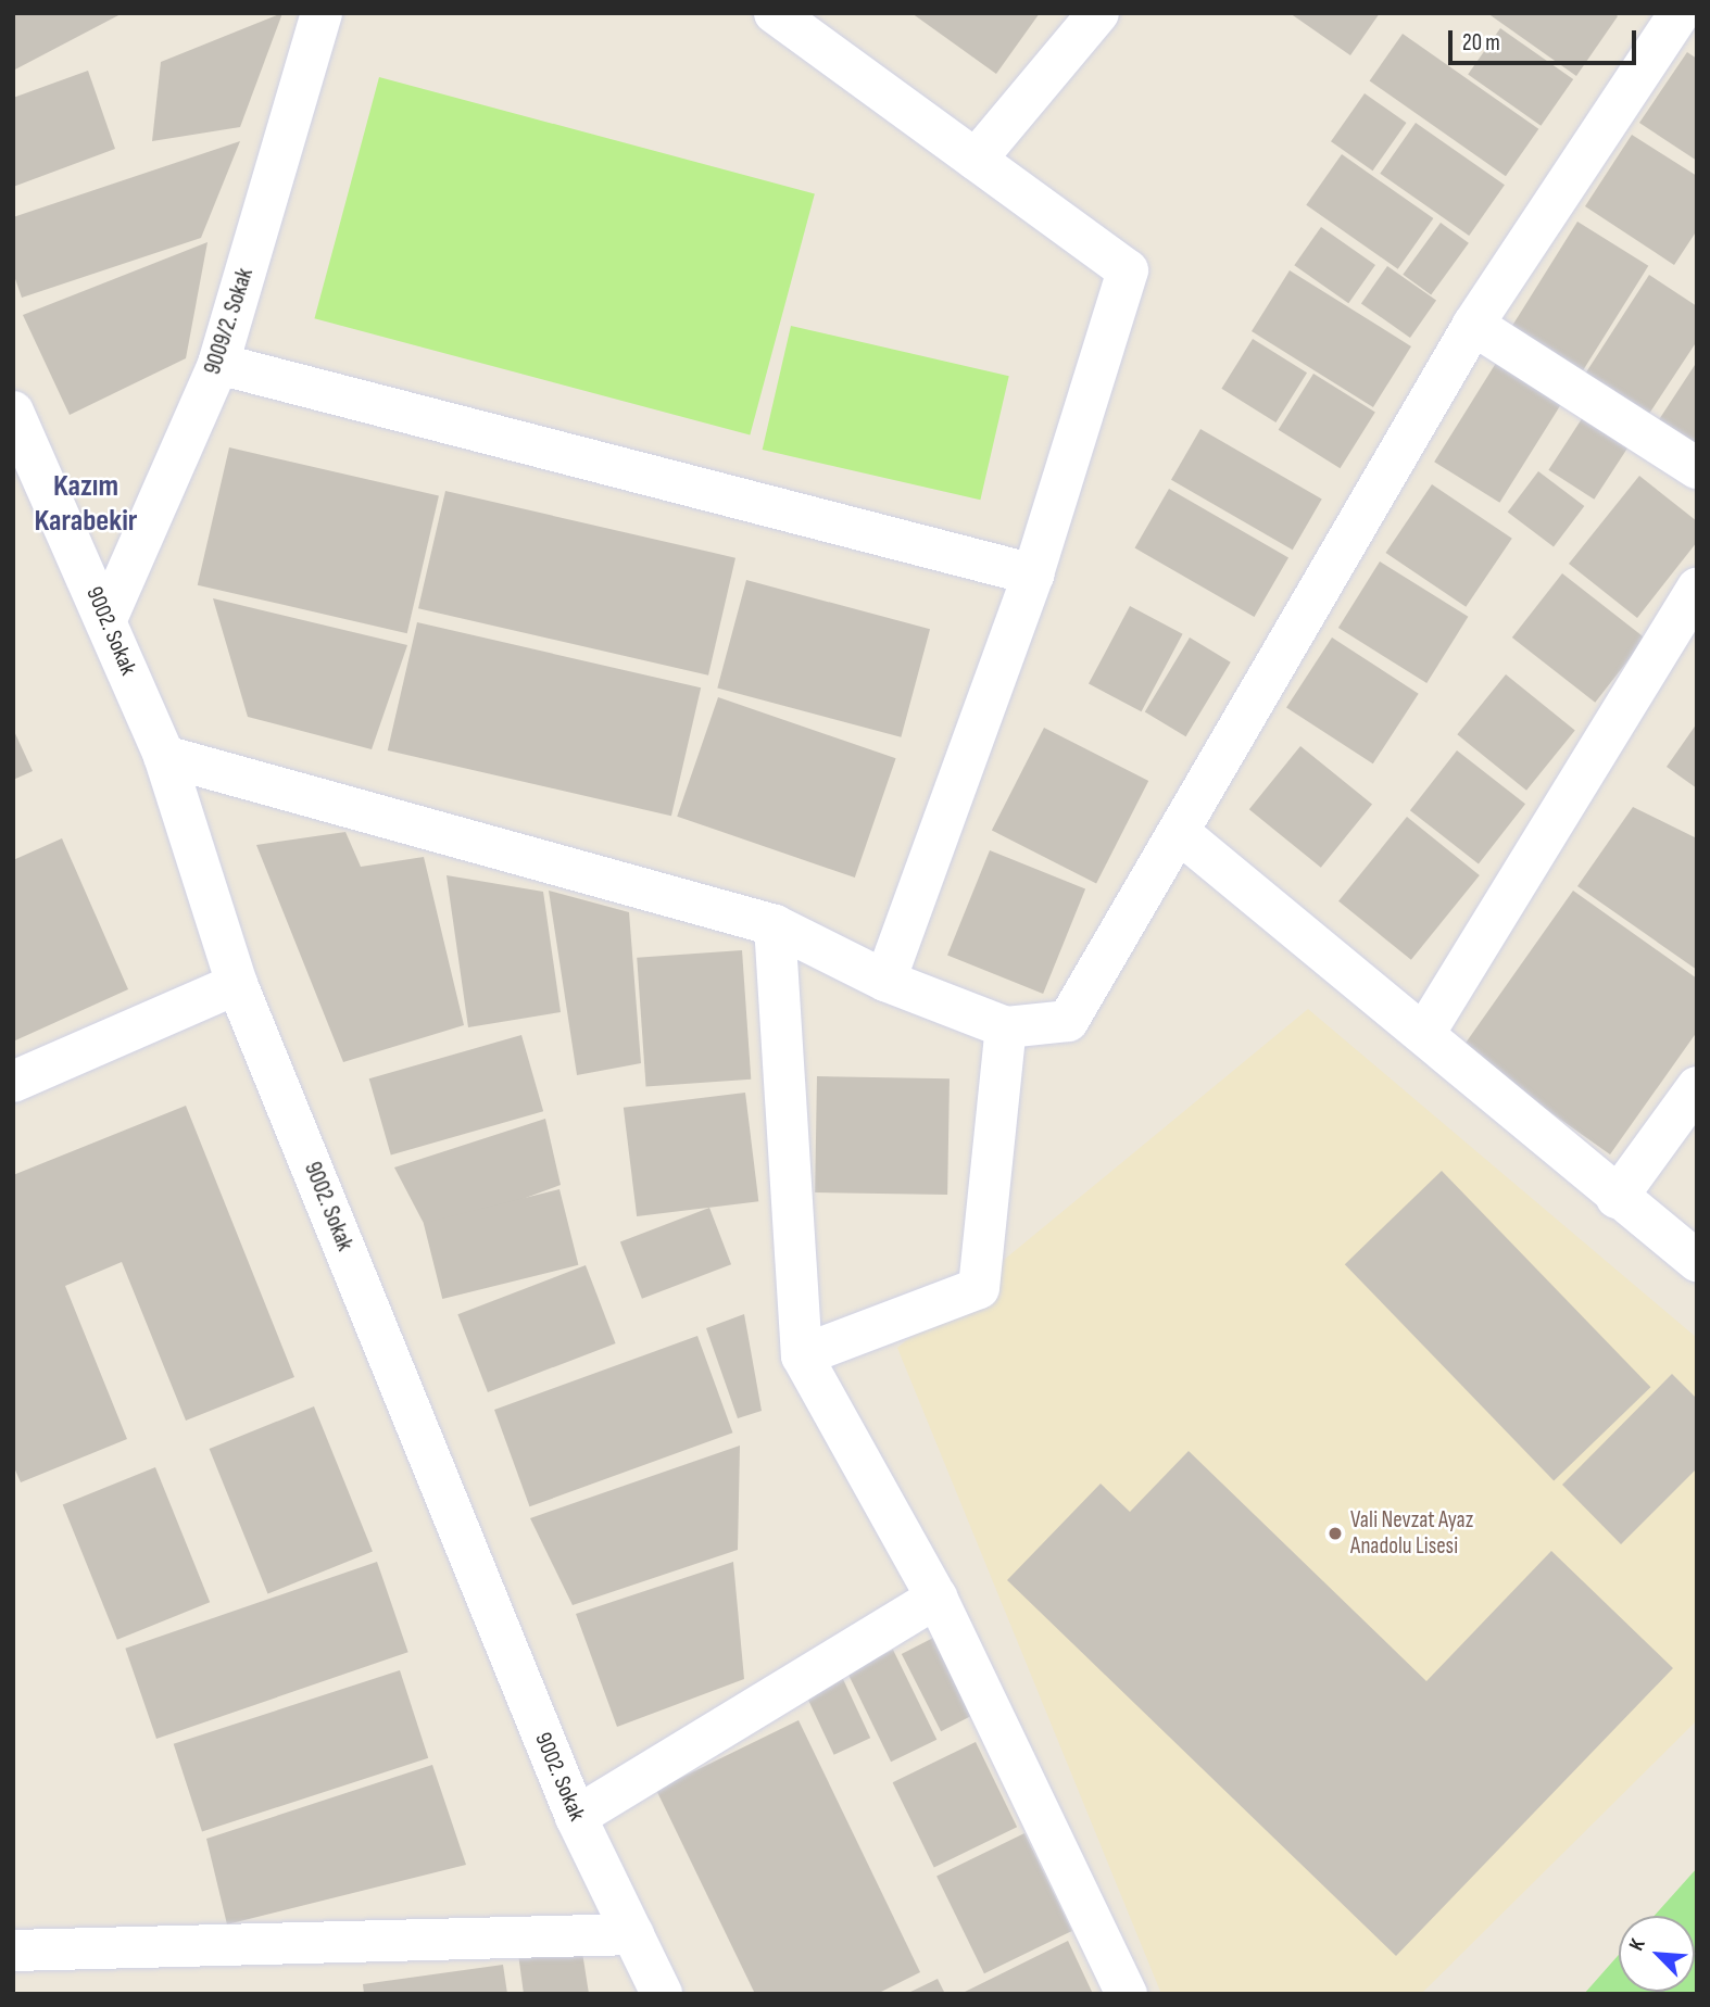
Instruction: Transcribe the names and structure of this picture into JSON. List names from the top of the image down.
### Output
{
  "streets": {
    "street": ["9009/2. Sokak", "9002. Sokak"]
  },
  "crossings": [
    ["9009/2. Sokak", "9002. Sokak"]
  ],
  "districts": ["Kazım Karabekir"],
  "places": ["Vali Nevzat Ayaz Anadolu Lisesi"],
  "scale_bar": "20 m",
  "north": "top left"
}
